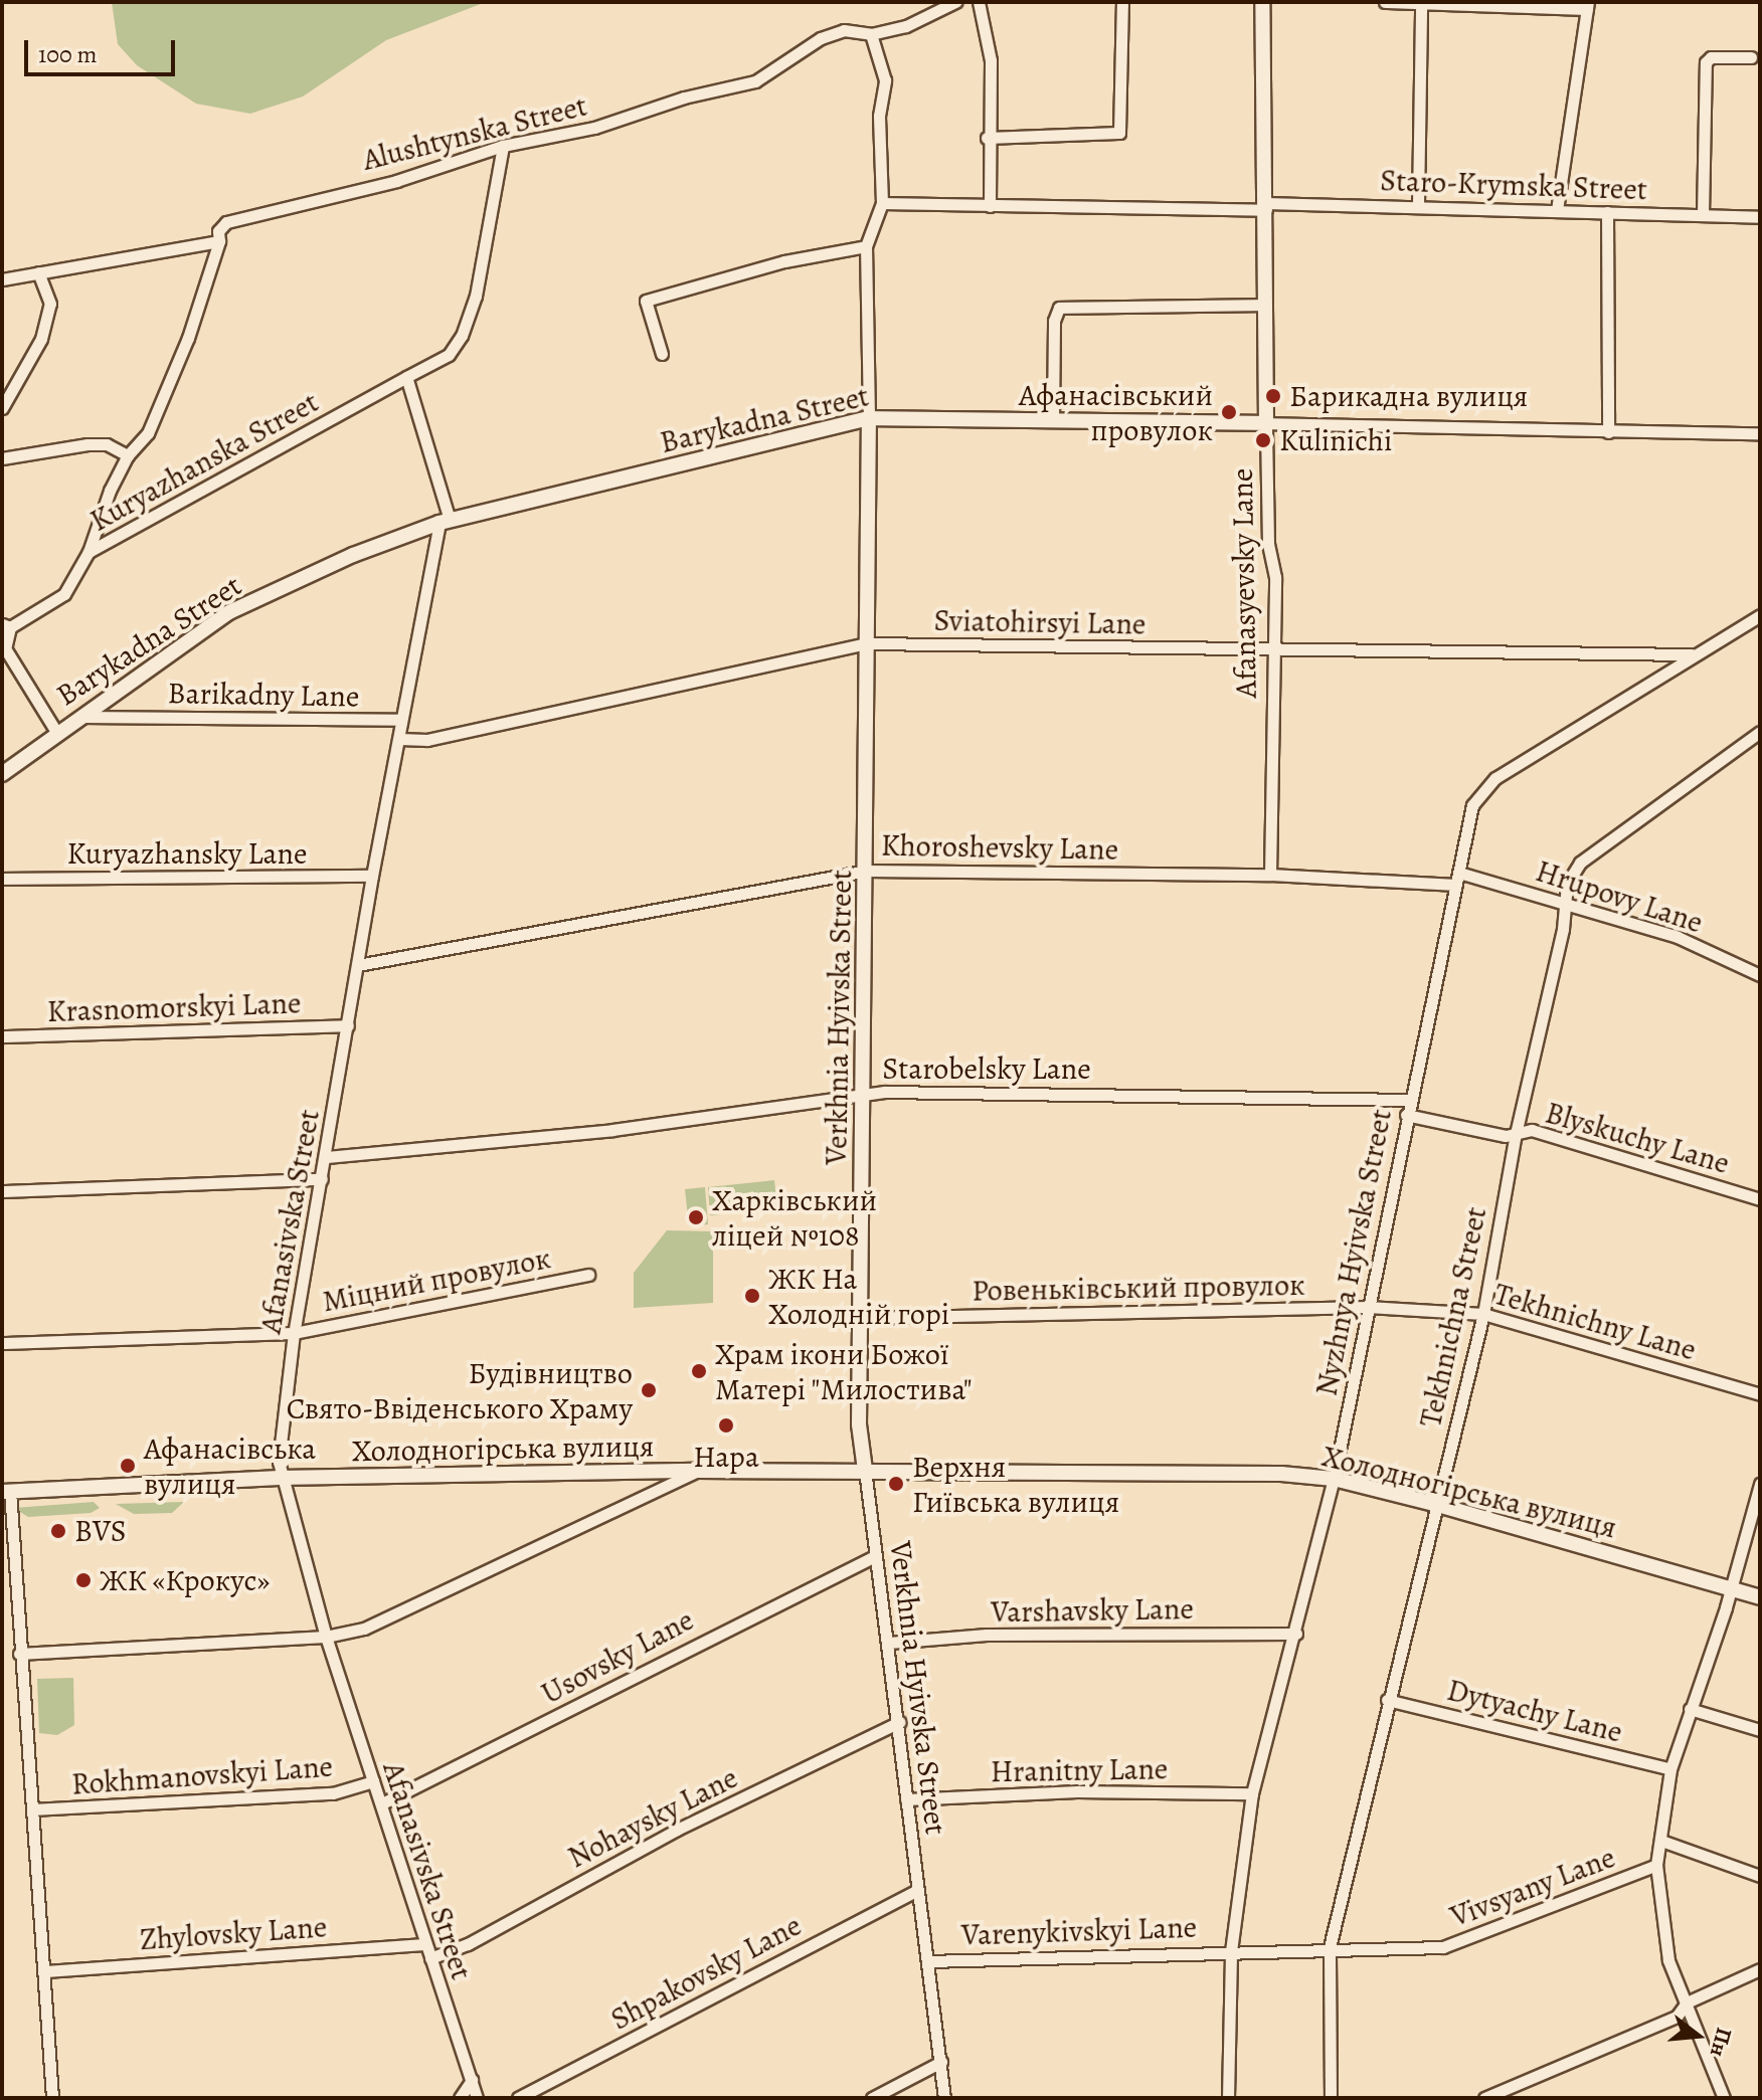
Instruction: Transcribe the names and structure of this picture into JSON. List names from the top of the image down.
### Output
{
  "streets": {
    "street": [
      "Alushtynska Street",
      "Staro-Krymska Street",
      "Barykadna Street",
      "Kuryazhanska Street",
      "Afanasyevsky Lane",
      "Sviatohirsyi Lane",
      "Barikadny Lane",
      "Khoroshevsky Lane",
      "Kuryazhansky Lane",
      "Hrupovy Lane",
      "Krasnomorskyi Lane",
      "Verkhnia Hyivska Street",
      "Starobelsky Lane",
      "Blyskuchy Lane",
      "Afanasivska Street",
      "Nyzhnya Hyivska Street",
      "Міцний провулок",
      "Ровеньківський провулок",
      "Tekhnichna Street",
      "Tekhnichny Lane",
      "Холодногірська вулиця",
      "Varshavsky Lane",
      "Usovsky Lane",
      "Dytyachy Lane",
      "Hranitny Lane",
      "Rokhmanovskyi Lane",
      "Nohaysky Lane",
      "Vivsyany Lane",
      "Varenykivskyi Lane",
      "Zhylovsky Lane",
      "Shpakovsky Lane"
    ]
  },
  "crossings": [
    ["Alushtynska Street", "Verkhnia Hyivska Street"],
    ["Staro-Krymska Street", "Afanasyevsky Lane"],
    ["Staro-Krymska Street", "Verkhnia Hyivska Street"],
    ["Barykadna Street", "Afanasyevsky Lane"],
    ["Barykadna Street", "Barikadny Lane"],
    ["Barykadna Street", "Verkhnia Hyivska Street"],
    ["Barykadna Street", "Afanasivska Street"],
    ["Kuryazhanska Street", "Afanasivska Street"],
    ["Afanasyevsky Lane", "Sviatohirsyi Lane"],
    ["Afanasyevsky Lane", "Khoroshevsky Lane"],
    ["Sviatohirsyi Lane", "Verkhnia Hyivska Street"],
    ["Sviatohirsyi Lane", "Afanasivska Street"],
    ["Sviatohirsyi Lane", "Nyzhnya Hyivska Street"],
    ["Barikadny Lane", "Afanasivska Street"],
    ["Khoroshevsky Lane", "Verkhnia Hyivska Street"],
    ["Khoroshevsky Lane", "Afanasivska Street"],
    ["Khoroshevsky Lane", "Nyzhnya Hyivska Street"],
    ["Kuryazhansky Lane", "Afanasivska Street"],
    ["Hrupovy Lane", "Nyzhnya Hyivska Street"],
    ["Hrupovy Lane", "Tekhnichna Street"],
    ["Krasnomorskyi Lane", "Afanasivska Street"],
    ["Verkhnia Hyivska Street", "Starobelsky Lane"],
    ["Verkhnia Hyivska Street", "Ровеньківський провулок"],
    ["Verkhnia Hyivska Street", "Холодногірська вулиця"],
    ["Verkhnia Hyivska Street", "Varshavsky Lane"],
    ["Verkhnia Hyivska Street", "Usovsky Lane"],
    ["Verkhnia Hyivska Street", "Hranitny Lane"],
    ["Verkhnia Hyivska Street", "Nohaysky Lane"],
    ["Verkhnia Hyivska Street", "Varenykivskyi Lane"],
    ["Verkhnia Hyivska Street", "Shpakovsky Lane"],
    ["Starobelsky Lane", "Afanasivska Street"],
    ["Starobelsky Lane", "Nyzhnya Hyivska Street"],
    ["Blyskuchy Lane", "Nyzhnya Hyivska Street"],
    ["Blyskuchy Lane", "Tekhnichna Street"],
    ["Afanasivska Street", "Міцний провулок"],
    ["Afanasivska Street", "Холодногірська вулиця"],
    ["Afanasivska Street", "Usovsky Lane"],
    ["Afanasivska Street", "Rokhmanovskyi Lane"],
    ["Afanasivska Street", "Nohaysky Lane"],
    ["Afanasivska Street", "Zhylovsky Lane"],
    ["Nyzhnya Hyivska Street", "Ровеньківський провулок"],
    ["Nyzhnya Hyivska Street", "Tekhnichny Lane"],
    ["Nyzhnya Hyivska Street", "Холодногірська вулиця"],
    ["Nyzhnya Hyivska Street", "Varshavsky Lane"],
    ["Nyzhnya Hyivska Street", "Hranitny Lane"],
    ["Nyzhnya Hyivska Street", "Vivsyany Lane"],
    ["Nyzhnya Hyivska Street", "Varenykivskyi Lane"],
    ["Ровеньківський провулок", "Tekhnichny Lane"],
    ["Tekhnichna Street", "Tekhnichny Lane"],
    ["Tekhnichna Street", "Холодногірська вулиця"],
    ["Tekhnichna Street", "Dytyachy Lane"],
    ["Tekhnichna Street", "Vivsyany Lane"],
    ["Vivsyany Lane", "Varenykivskyi Lane"]
  ],
  "places": [
    "Барикадна вулиця",
    "Афанасівський провулок",
    "Kulinichi",
    "Харківський ліцей №108",
    "ЖК На Холодній горі",
    "Храм ікони Божої Матері \"Милостива\"",
    "Будівництво Свято-Ввіденського Храму",
    "Нара",
    "Афанасівська вулиця",
    "Верхня Гиївська вулиця",
    "BVS",
    "ЖК «Крокус»"
  ],
  "scale_bar": "100 m",
  "north": "right"
}
